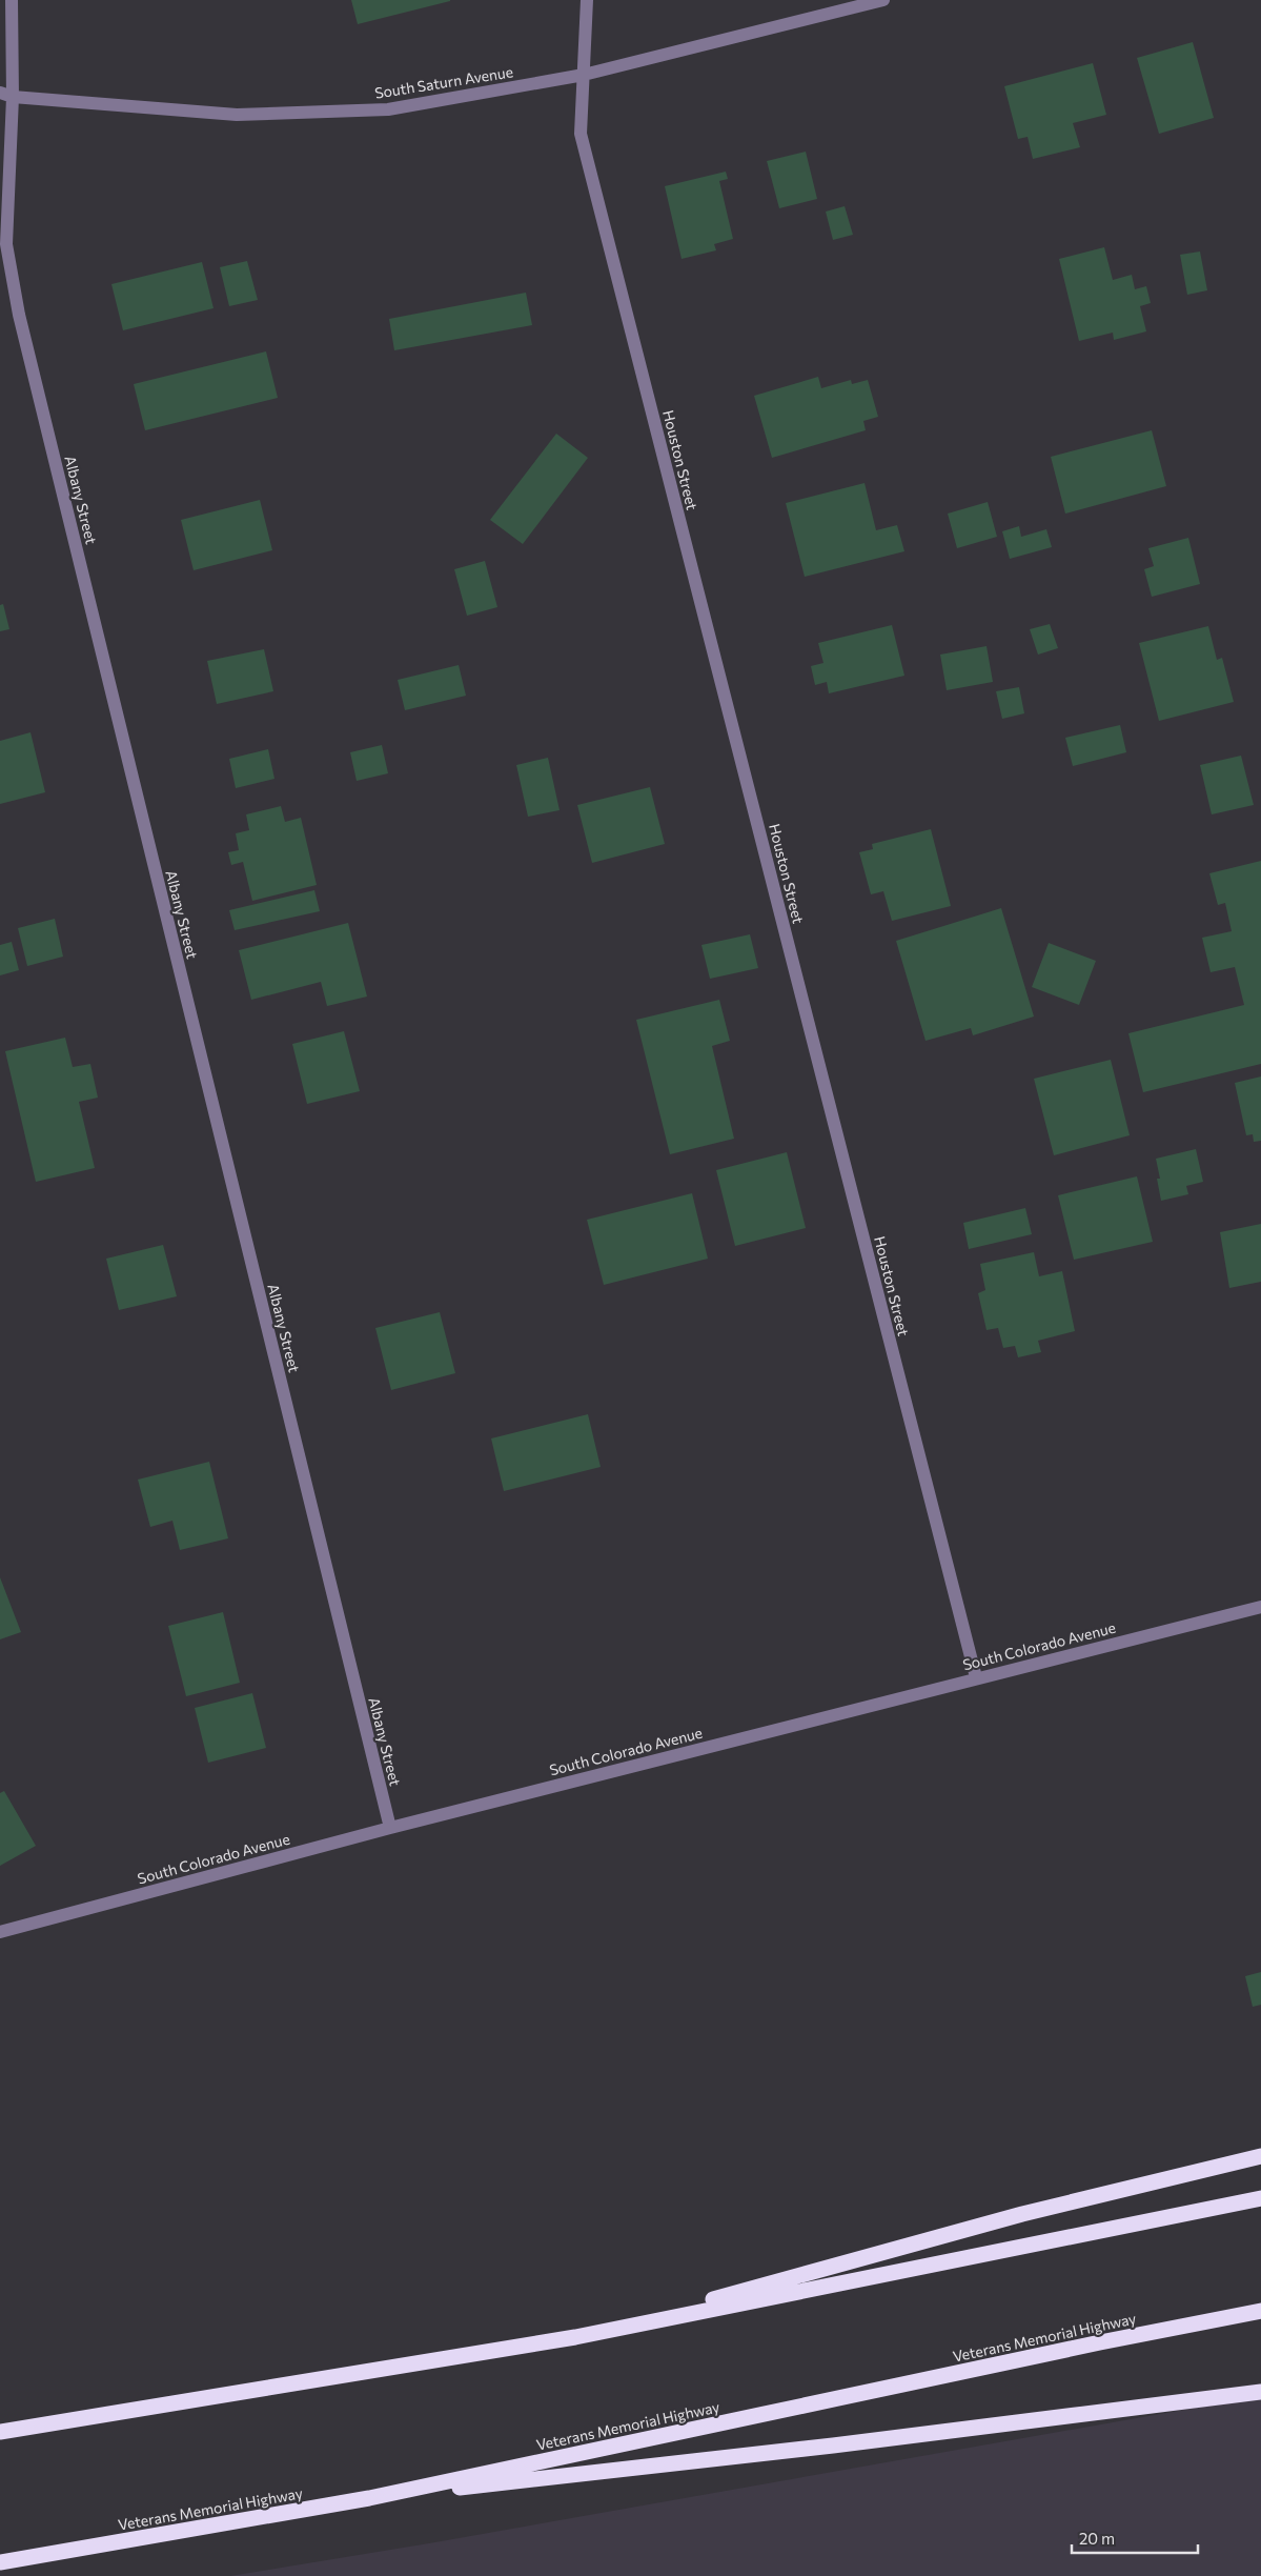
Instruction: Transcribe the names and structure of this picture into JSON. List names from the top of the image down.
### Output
{
  "streets": {
    "highway": ["Veterans Memorial Highway"],
    "street": [
      "South Saturn Avenue",
      "Houston Street",
      "Albany Street",
      "South Colorado Avenue"
    ]
  },
  "crossings": [
    ["South Saturn Avenue", "Houston Street"],
    ["South Saturn Avenue", "Albany Street"],
    ["Houston Street", "South Colorado Avenue"],
    ["Albany Street", "South Colorado Avenue"]
  ],
  "scale_bar": "20 m"
}
